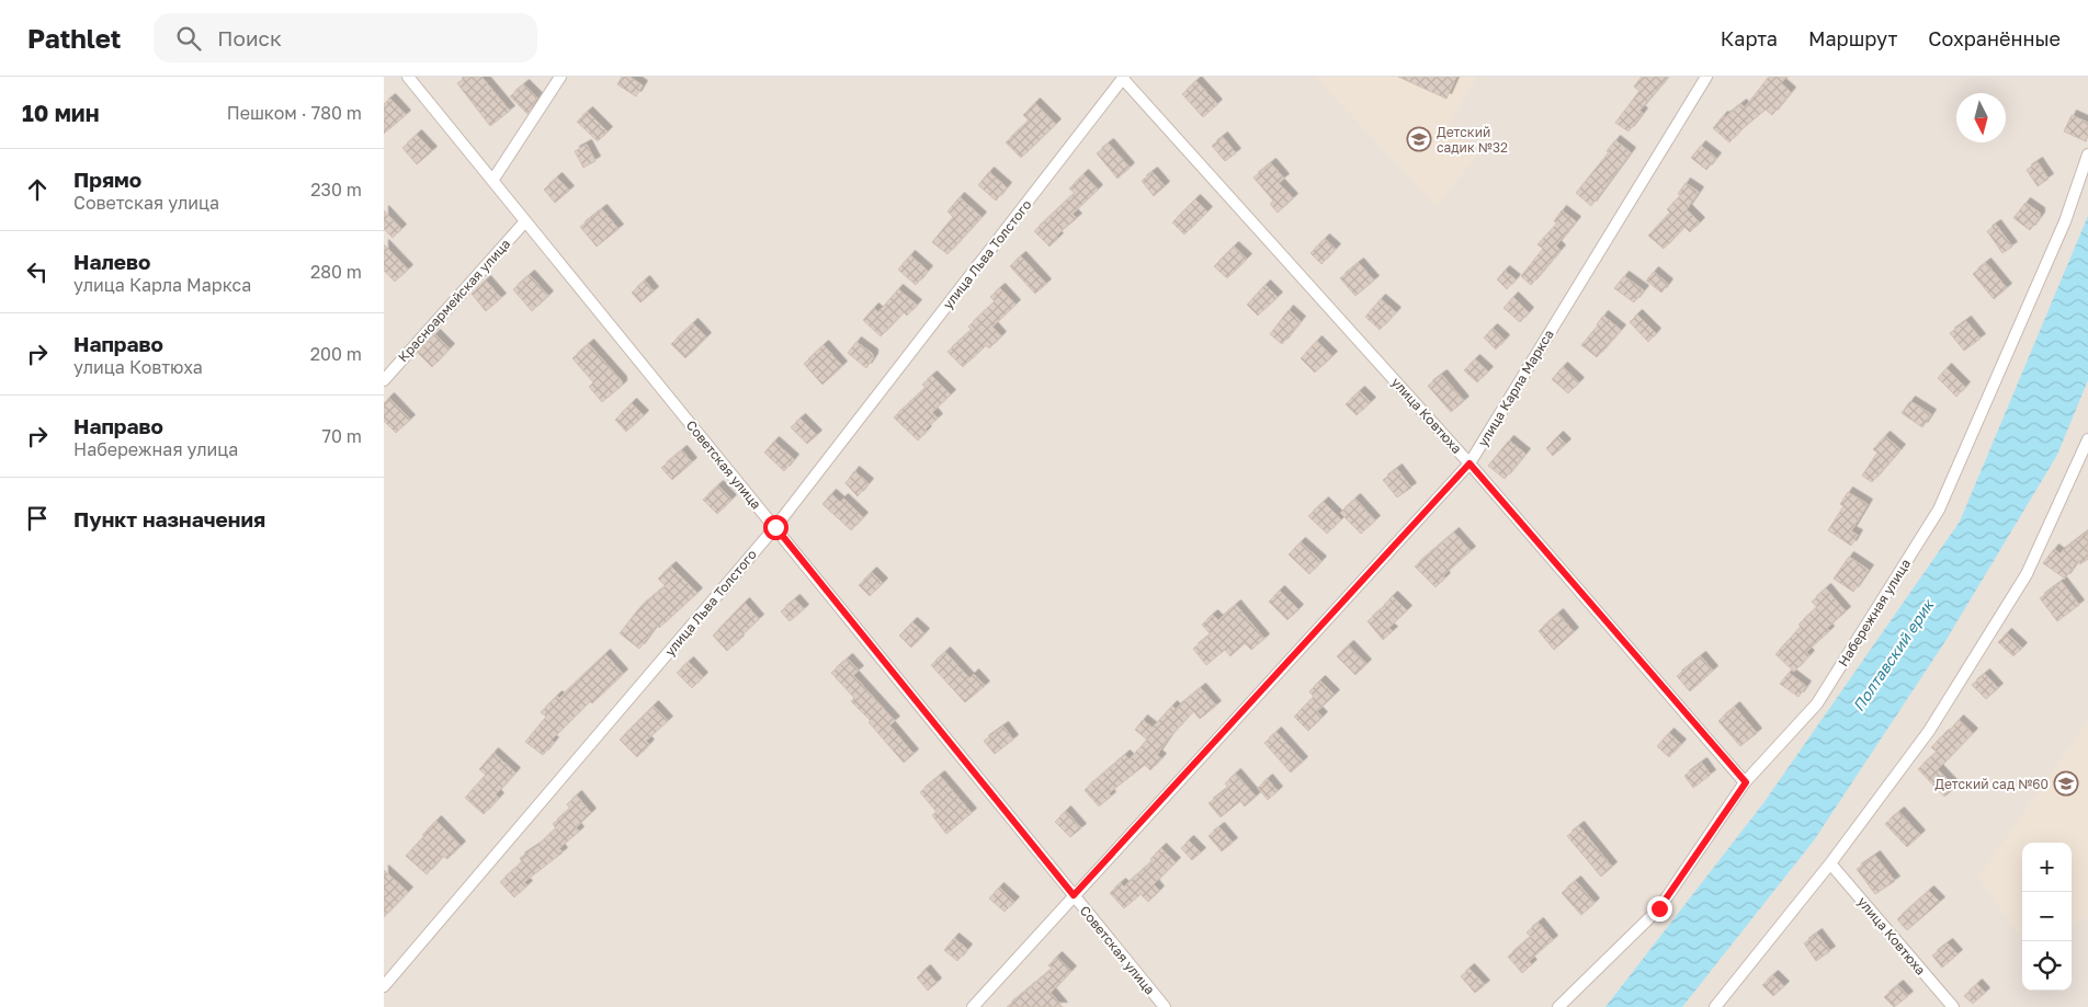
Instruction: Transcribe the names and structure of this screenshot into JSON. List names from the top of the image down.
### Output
{
  "streets": {
    "street": [
      "улица Льва Толстого",
      "Красноармейская улица",
      "улица Карла Маркса",
      "улица Ковтюха",
      "Советская улица",
      "Набережная улица"
    ]
  },
  "crossings": [
    ["улица Льва Толстого", "улица Ковтюха"],
    ["улица Льва Толстого", "Советская улица"],
    ["Красноармейская улица", "Советская улица"],
    ["улица Карла Маркса", "улица Ковтюха"],
    ["улица Карла Маркса", "Советская улица"],
    ["улица Ковтюха", "Набережная улица"]
  ],
  "water": ["Полтавский ерик"],
  "places": {
    "school or university": ["Детский садик №32", "Детский сад №60"]
  },
  "north": "bottom",
  "page": {
    "header": "Pathlet",
    "search": "Поиск",
    "nav": ["Карта", "Маршрут", "Сохранённые"],
    "heading": ["10 мин", "Пешком · 780 m"],
    "list": [
      ["Прямо", "Советская улица", "230 m"],
      ["Налево", "улица Карла Маркса", "280 m"],
      ["Направо", "улица Ковтюха", "200 m"],
      ["Направо", "Набережная улица", "70 m"],
      "Пункт назначения"
    ],
    "map_buttons": ["+", "−"]
  }
}
